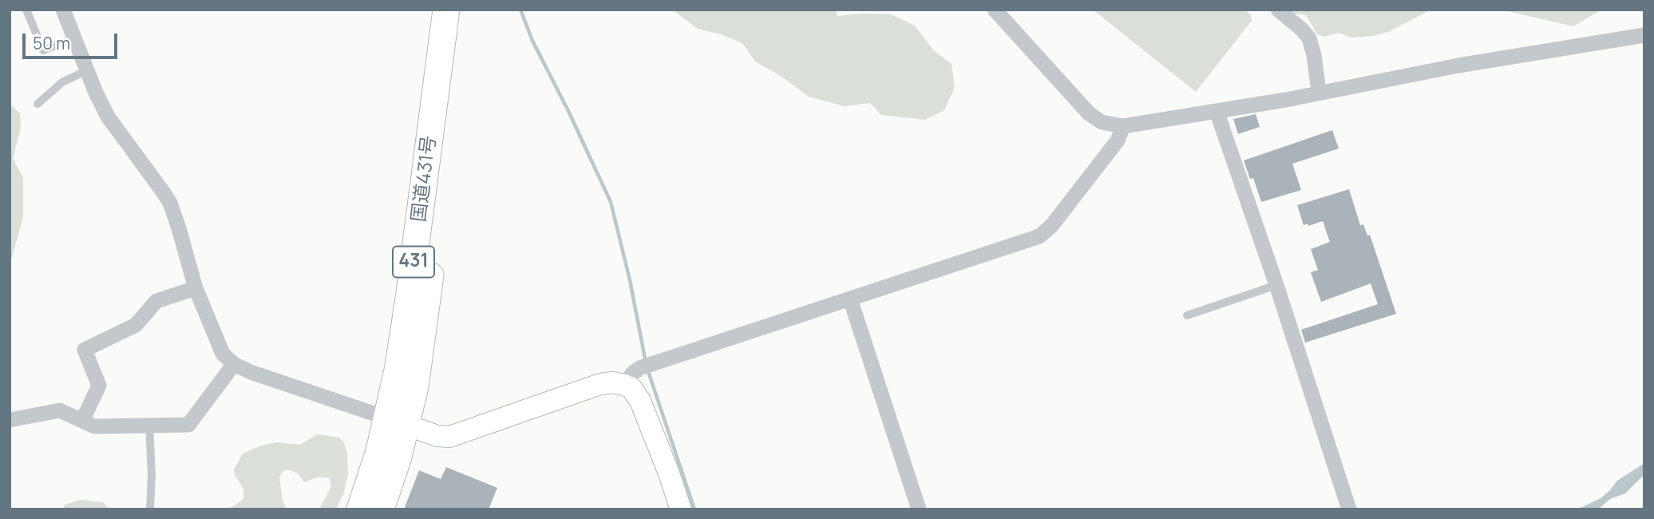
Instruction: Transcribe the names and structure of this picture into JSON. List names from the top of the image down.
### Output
{
  "streets": {
    "highway": ["国道431号", "431"]
  },
  "scale_bar": "50 m"
}
